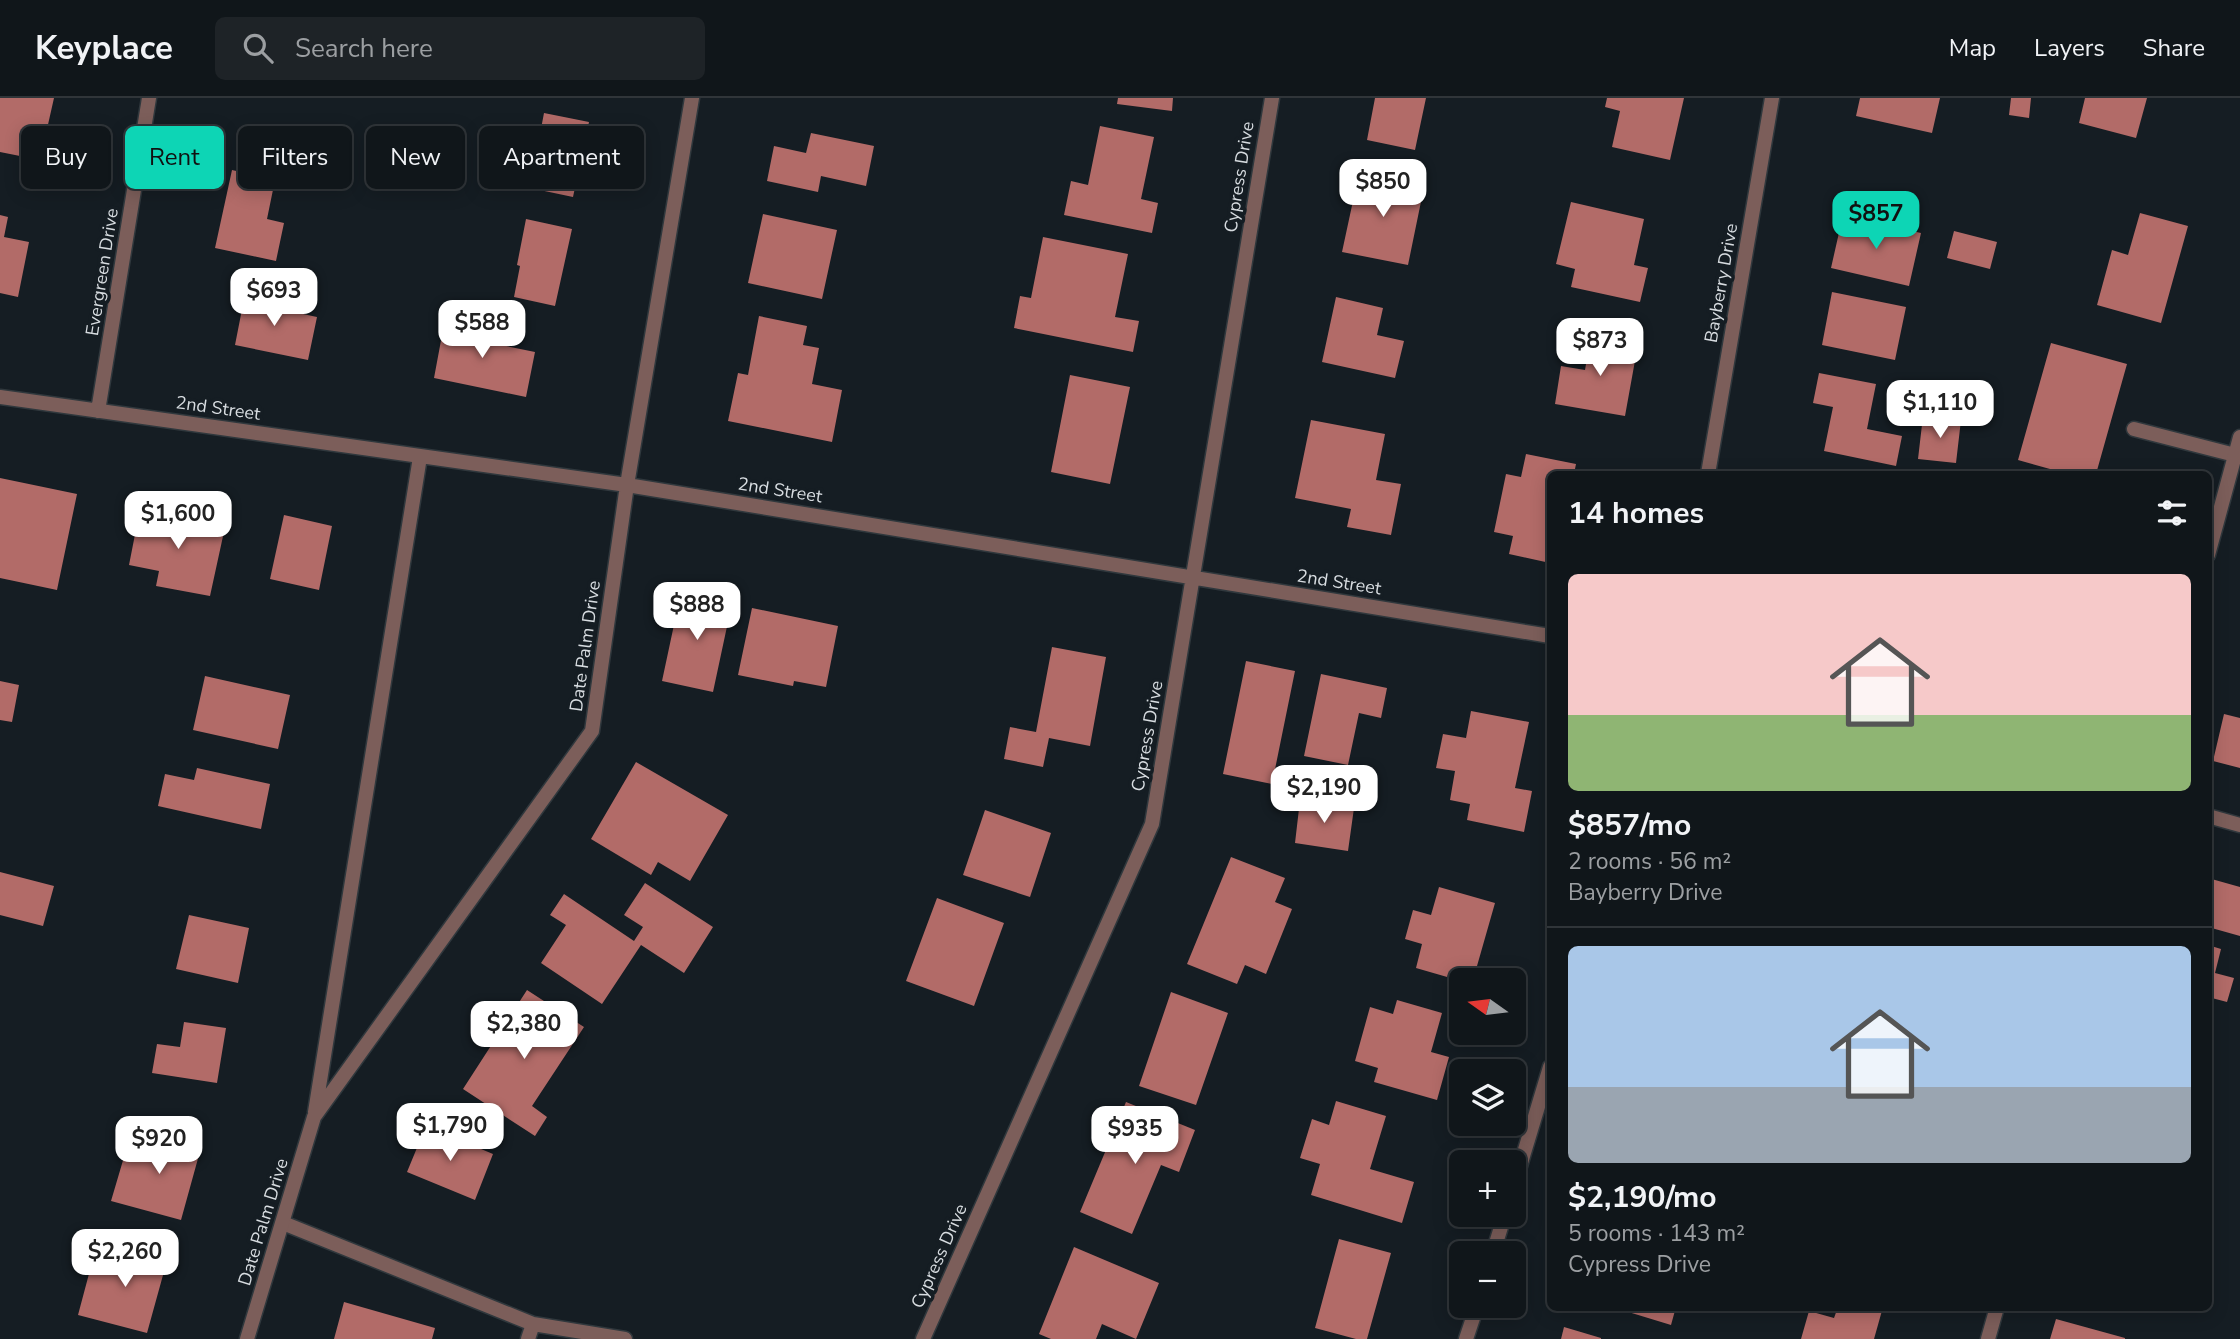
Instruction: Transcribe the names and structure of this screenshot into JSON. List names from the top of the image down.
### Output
{
  "streets": {
    "street": [
      "Cypress Drive",
      "Evergreen Drive",
      "Bayberry Drive",
      "2nd Street",
      "Date Palm Drive"
    ]
  },
  "crossings": [
    ["Cypress Drive", "2nd Street"],
    ["Evergreen Drive", "2nd Street"],
    ["2nd Street", "Date Palm Drive"]
  ],
  "north": "left",
  "page": {
    "header": "Keyplace",
    "search": "Search here",
    "nav": ["Map", "Layers", "Share"],
    "chip": [
      "Buy",
      "Rent",
      "Filters",
      "New",
      "Apartment"
    ],
    "price": [
      "$850",
      "$857",
      "$693",
      "$588",
      "$873",
      "$1,110",
      "$1,600",
      "$888",
      "$2,190",
      "$2,380",
      "$1,790",
      "$935",
      "$920",
      "$2,260"
    ],
    "heading": "14 homes",
    "list": [
      {
        "name": "$857/mo",
        "note": "2 rooms · 56 m² · Bayberry Drive"
      },
      {
        "name": "$2,190/mo",
        "note": "5 rooms · 143 m² · Cypress Drive"
      }
    ],
    "map_buttons": ["+", "−"]
  }
}
